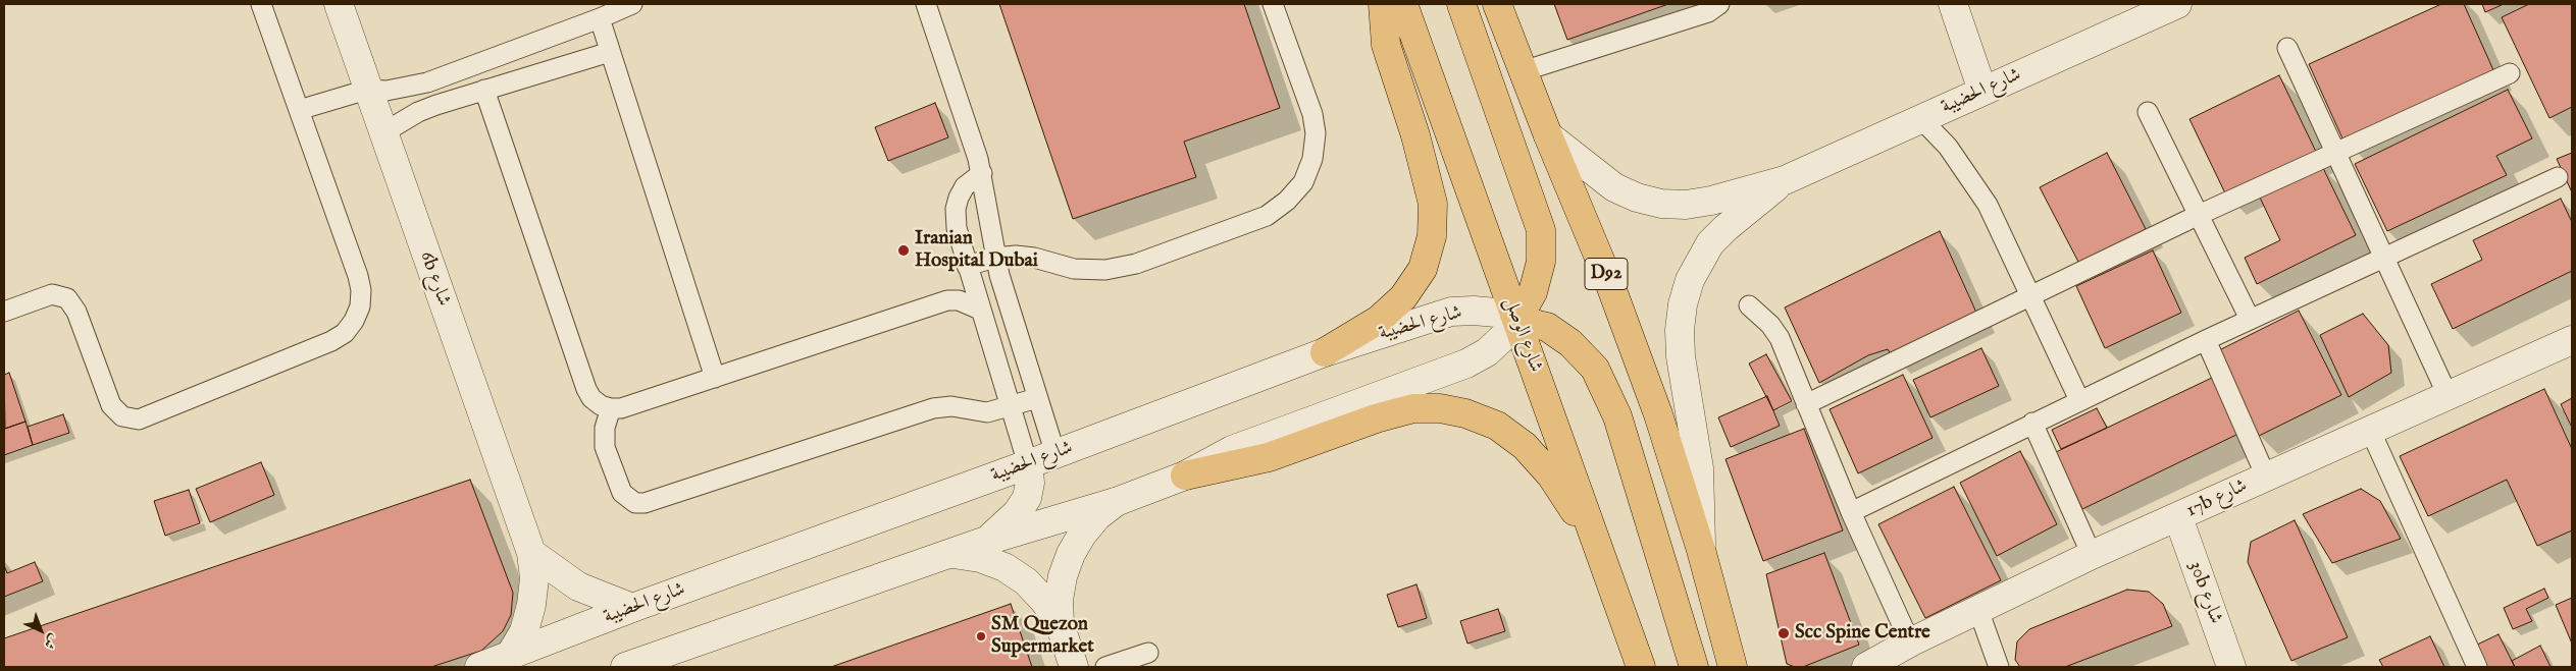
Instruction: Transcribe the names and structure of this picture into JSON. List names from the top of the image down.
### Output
{
  "streets": {
    "main road": ["D92", "شارع الوصل"],
    "street": [
      "شارع الحضيبة",
      "6b شارع",
      "17b شارع",
      "30b شارع"
    ]
  },
  "crossings": [
    ["شارع الحضيبة", "D92"],
    ["شارع الحضيبة", "6b شارع"],
    ["شارع الحضيبة", "شارع الوصل"],
    ["17b شارع", "30b شارع"]
  ],
  "places": ["Iranian Hospital Dubai", "Scc Spine Centre", "SM Quezon Supermarket"],
  "north": "bottom right"
}
